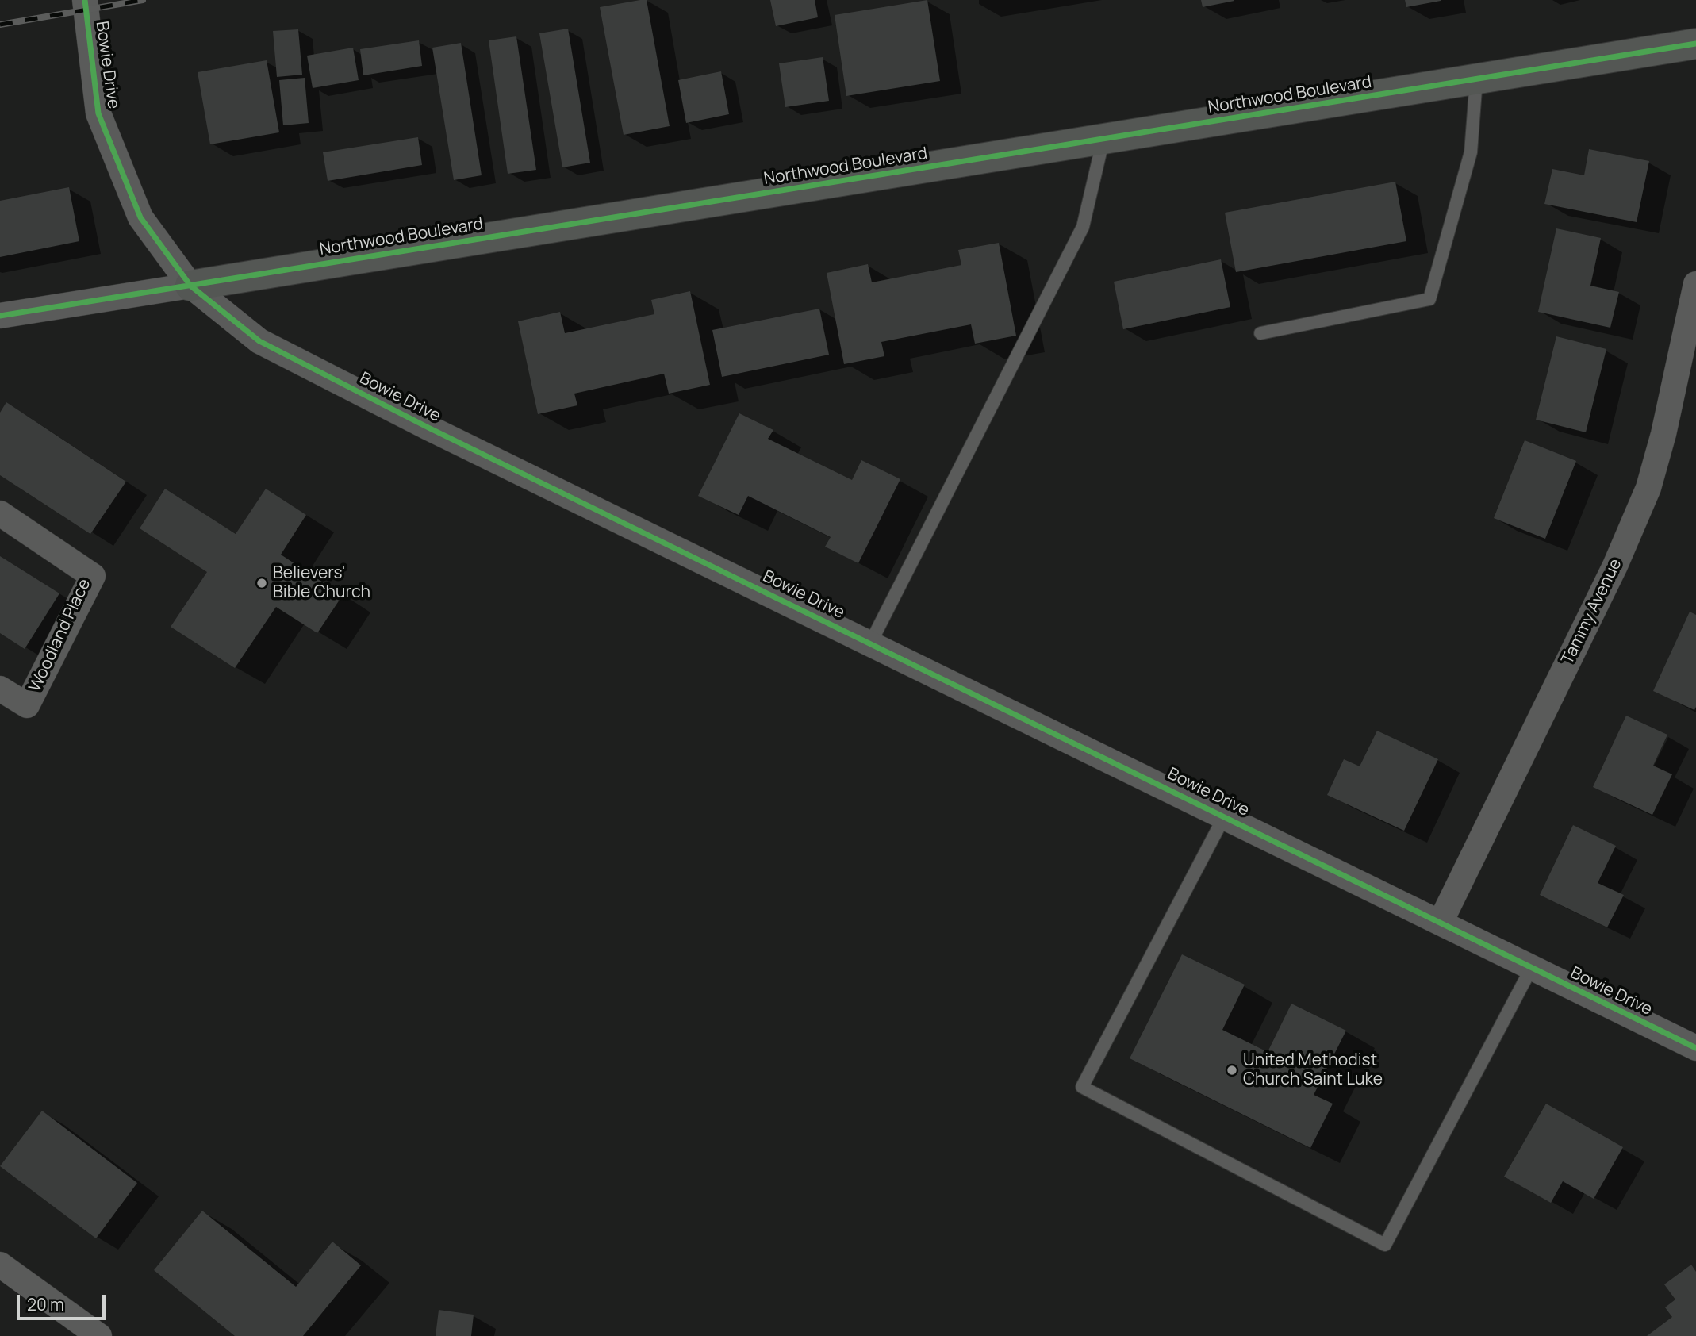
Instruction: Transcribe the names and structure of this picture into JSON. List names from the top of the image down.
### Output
{
  "streets": {
    "street": [
      "Bowie Drive",
      "Northwood Boulevard",
      "Tammy Avenue",
      "Woodland Place"
    ]
  },
  "crossings": [
    ["Bowie Drive", "Northwood Boulevard"],
    ["Bowie Drive", "Tammy Avenue"]
  ],
  "places": ["Believers' Bible Church", "United Methodist Church Saint Luke"],
  "scale_bar": "20 m"
}
